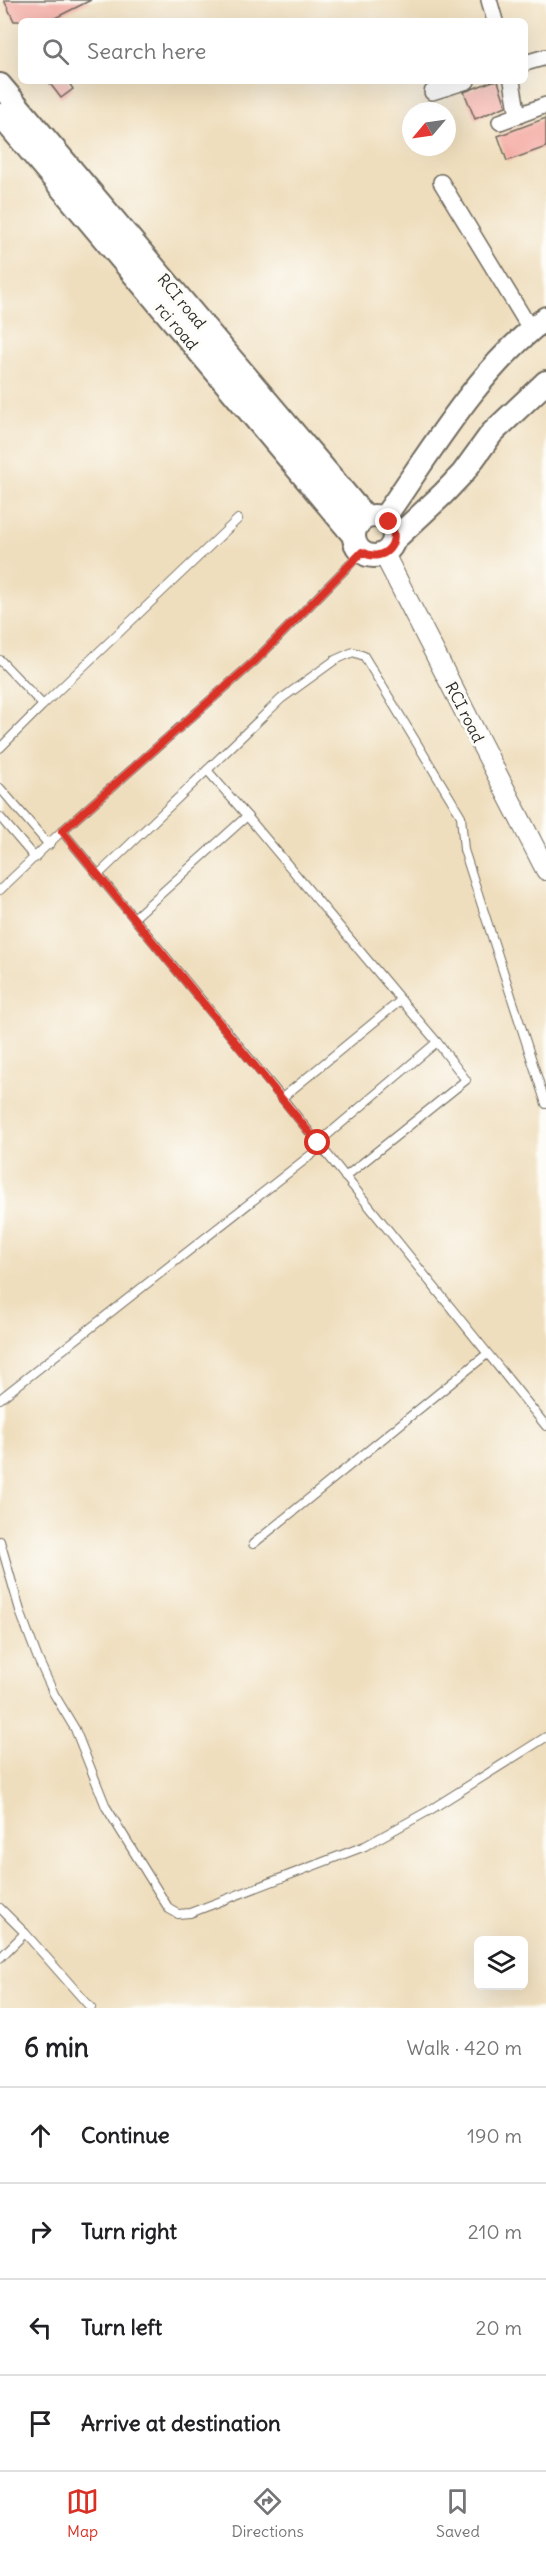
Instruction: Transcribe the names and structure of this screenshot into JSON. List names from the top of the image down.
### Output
{
  "streets": {
    "main road": ["RCI road", "rci road"]
  },
  "crossings": [
    ["RCI road", "rci road"]
  ],
  "north": "bottom left",
  "page": {
    "search": "Search here",
    "heading": ["6 min", "Walk · 420 m"],
    "list": [
      ["Continue", "190 m"],
      ["Turn right", "210 m"],
      ["Turn left", "20 m"],
      "Arrive at destination"
    ],
    "nav": ["Map", "Directions", "Saved"]
  }
}
